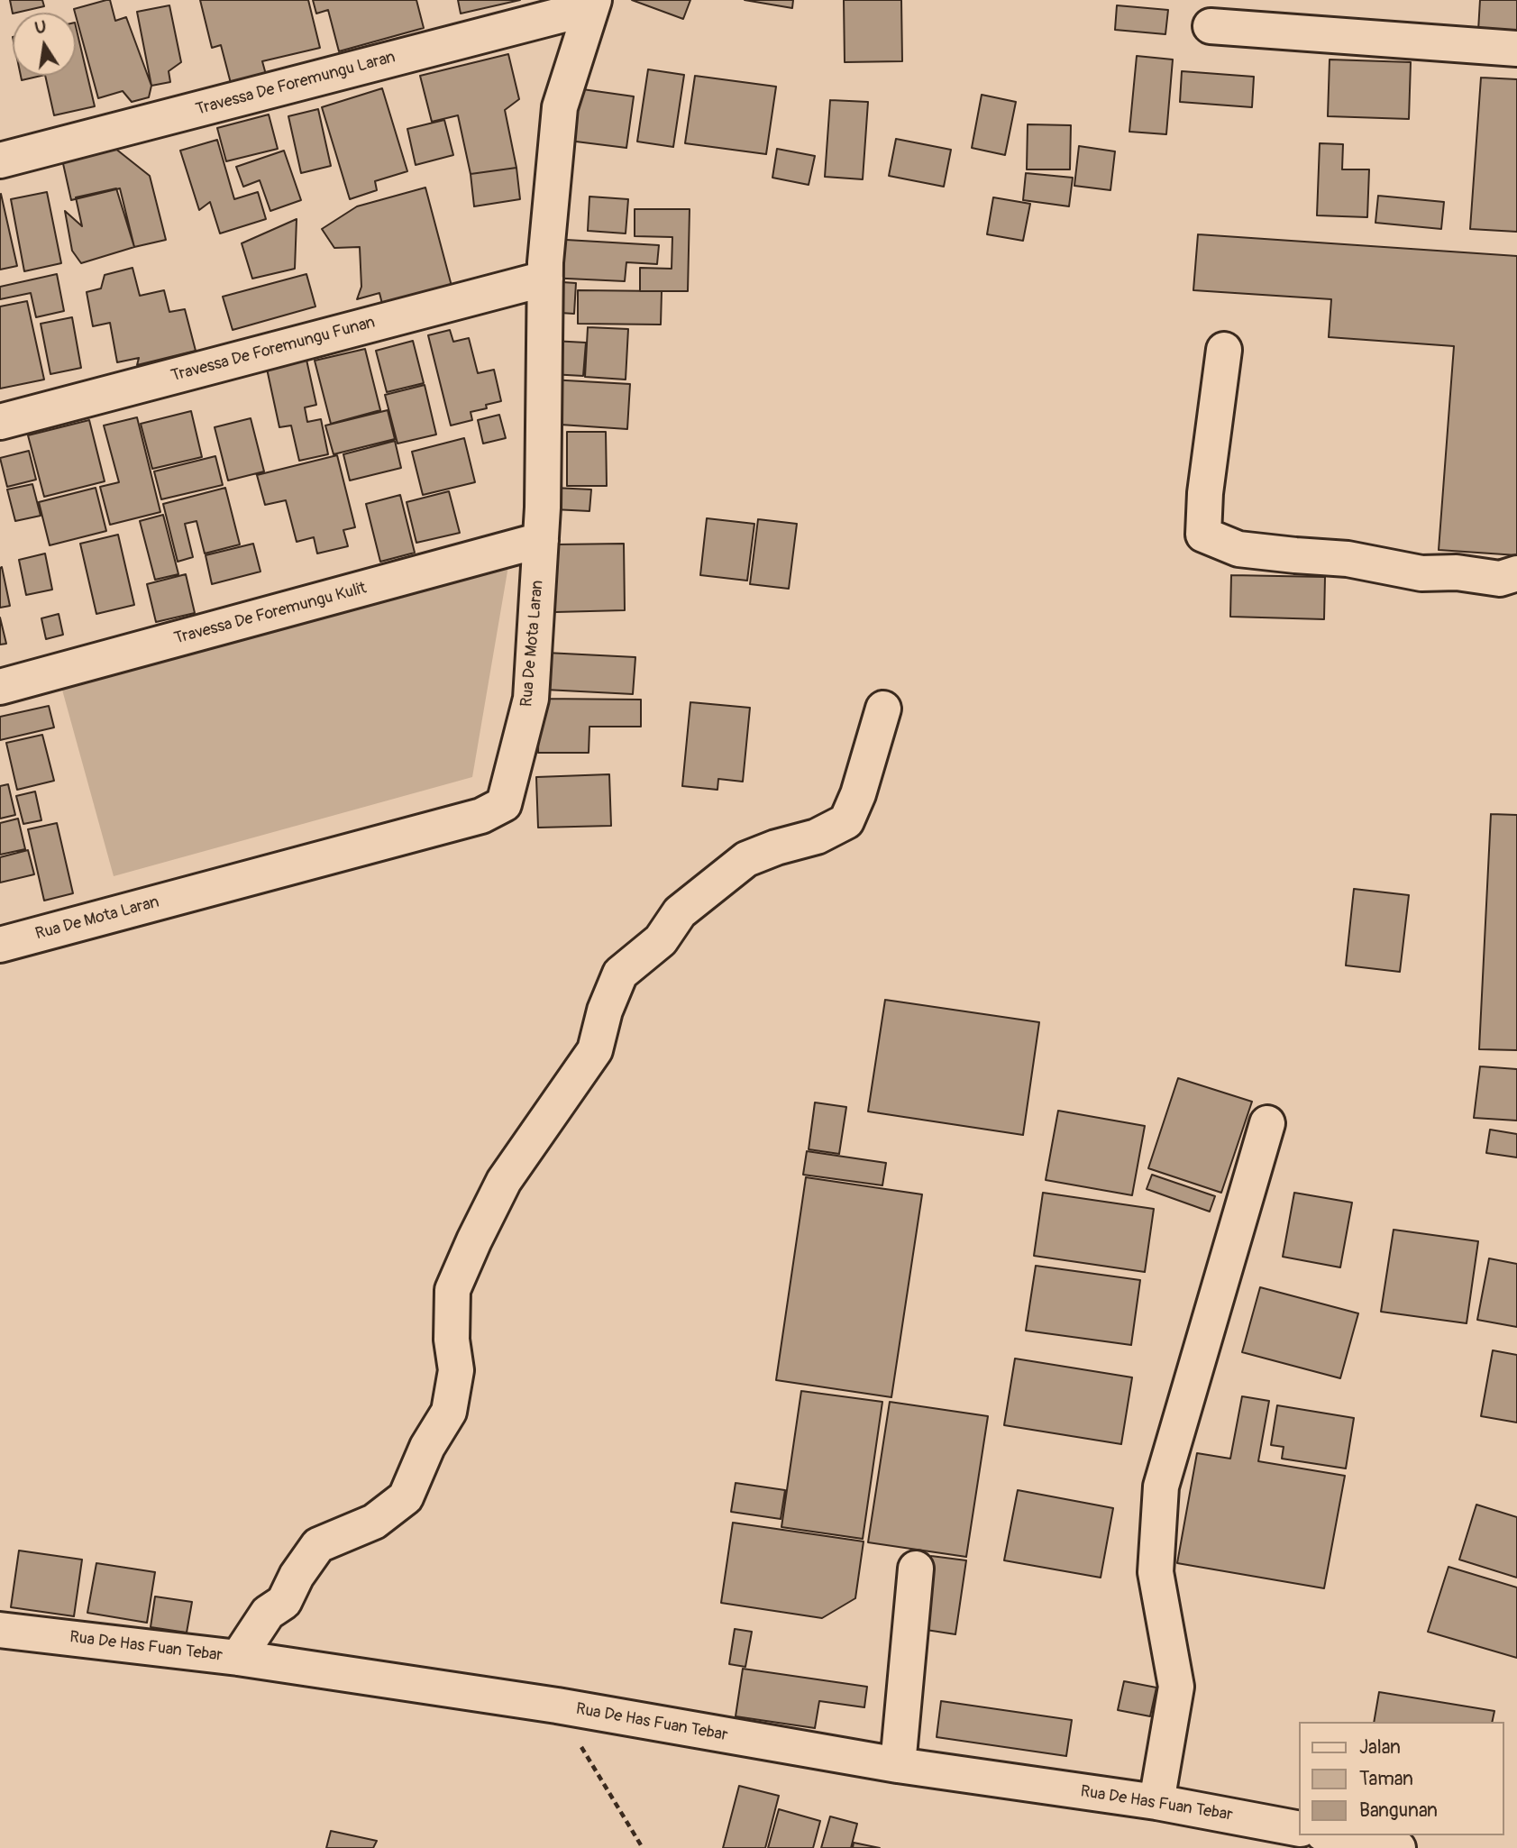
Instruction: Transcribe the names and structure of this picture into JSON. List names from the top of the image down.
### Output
{
  "streets": {
    "street": [
      "Travessa De Foremungu Laran",
      "Travessa De Foremungu Funan",
      "Travessa De Foremungu Kulit",
      "Rua De Mota Laran",
      "Rua De Has Fuan Tebar"
    ]
  },
  "crossings": [
    ["Travessa De Foremungu Laran", "Rua De Mota Laran"],
    ["Travessa De Foremungu Funan", "Rua De Mota Laran"],
    ["Travessa De Foremungu Kulit", "Rua De Mota Laran"]
  ],
  "legend": ["Jalan", "Taman", "Bangunan"],
  "north": "top"
}
